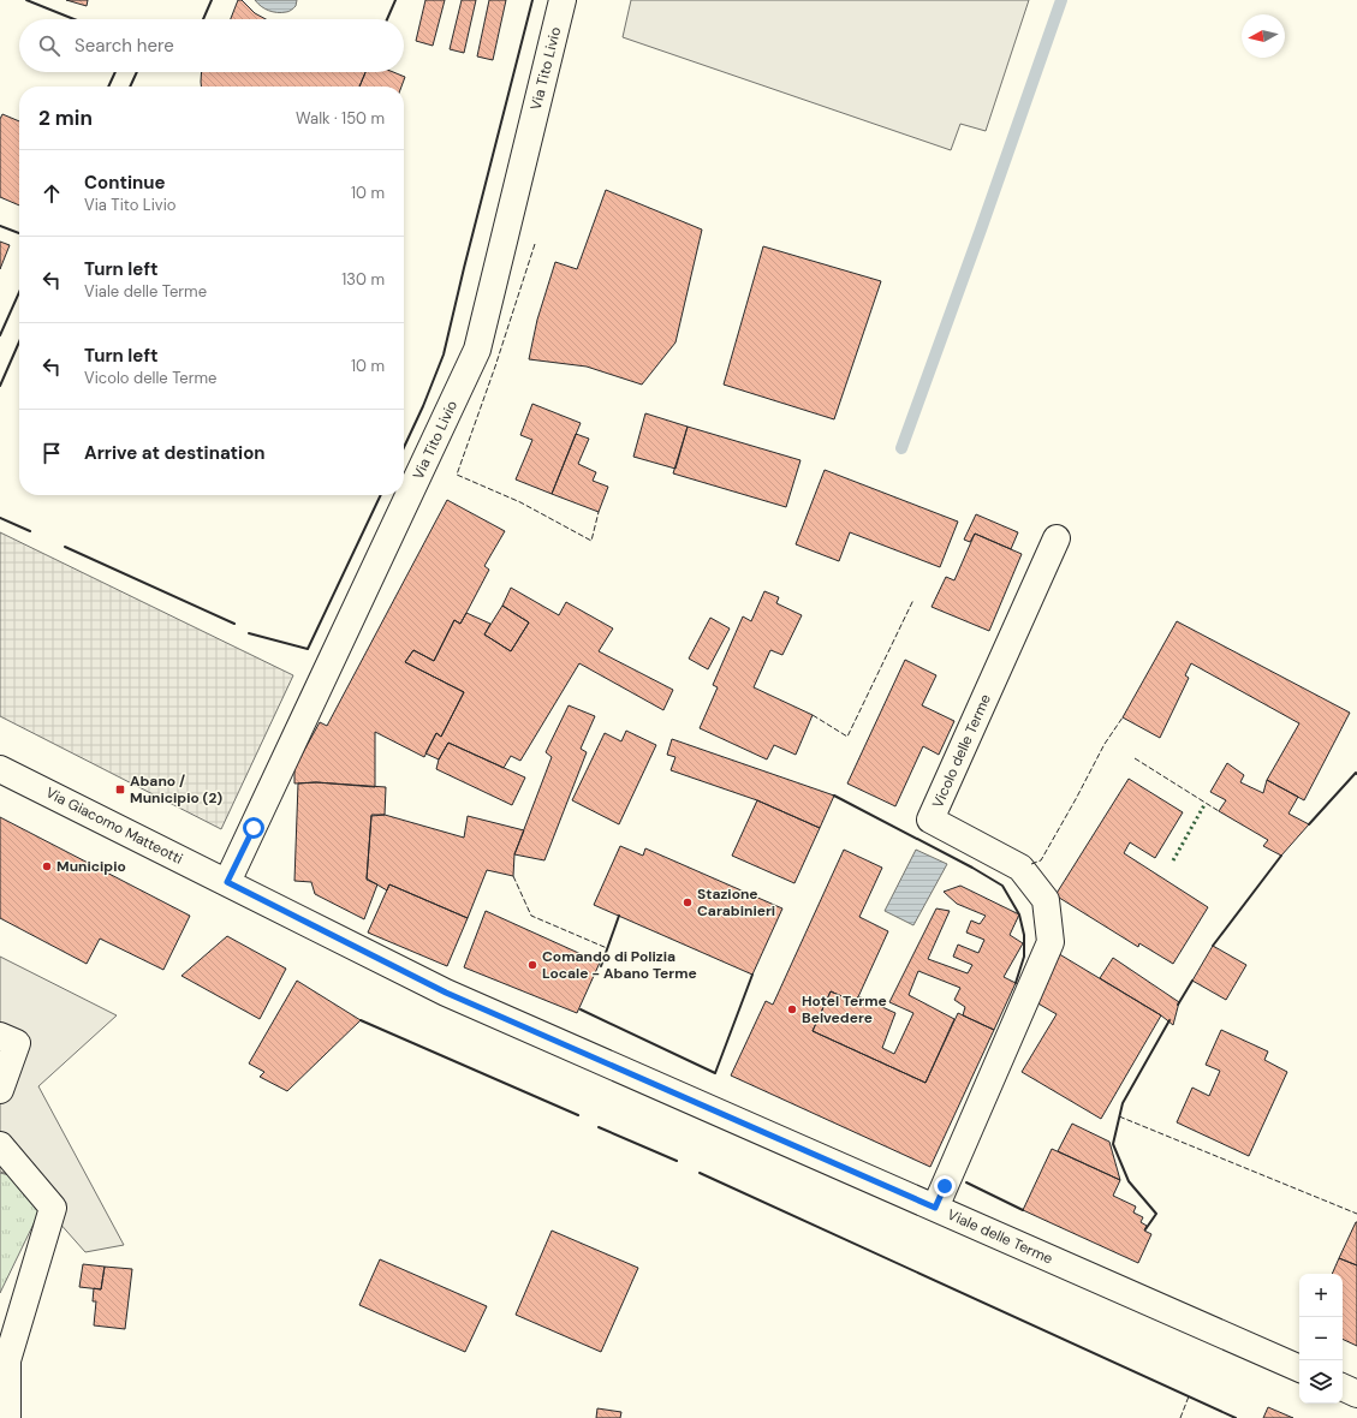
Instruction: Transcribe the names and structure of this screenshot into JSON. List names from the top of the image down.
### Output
{
  "streets": {
    "street": [
      "Via Tito Livio",
      "Vicolo delle Terme",
      "Via Giacomo Matteotti",
      "Viale delle Terme"
    ]
  },
  "crossings": [
    ["Via Tito Livio", "Via Giacomo Matteotti"],
    ["Via Tito Livio", "Viale delle Terme"],
    ["Vicolo delle Terme", "Viale delle Terme"],
    ["Via Giacomo Matteotti", "Viale delle Terme"]
  ],
  "places": {
    "transit": ["Abano / Municipio (2)"],
    "other": [
      "Municipio",
      "Stazione Carabinieri",
      "Comando di Polizia Locale - Abano Terme",
      "Hotel Terme Belvedere"
    ]
  },
  "north": "left",
  "page": {
    "search": "Search here",
    "heading": ["2 min", "Walk · 150 m"],
    "list": [
      ["Continue", "Via Tito Livio", "10 m"],
      ["Turn left", "Viale delle Terme", "130 m"],
      ["Turn left", "Vicolo delle Terme", "10 m"],
      "Arrive at destination"
    ],
    "map_buttons": ["+", "−"]
  }
}
